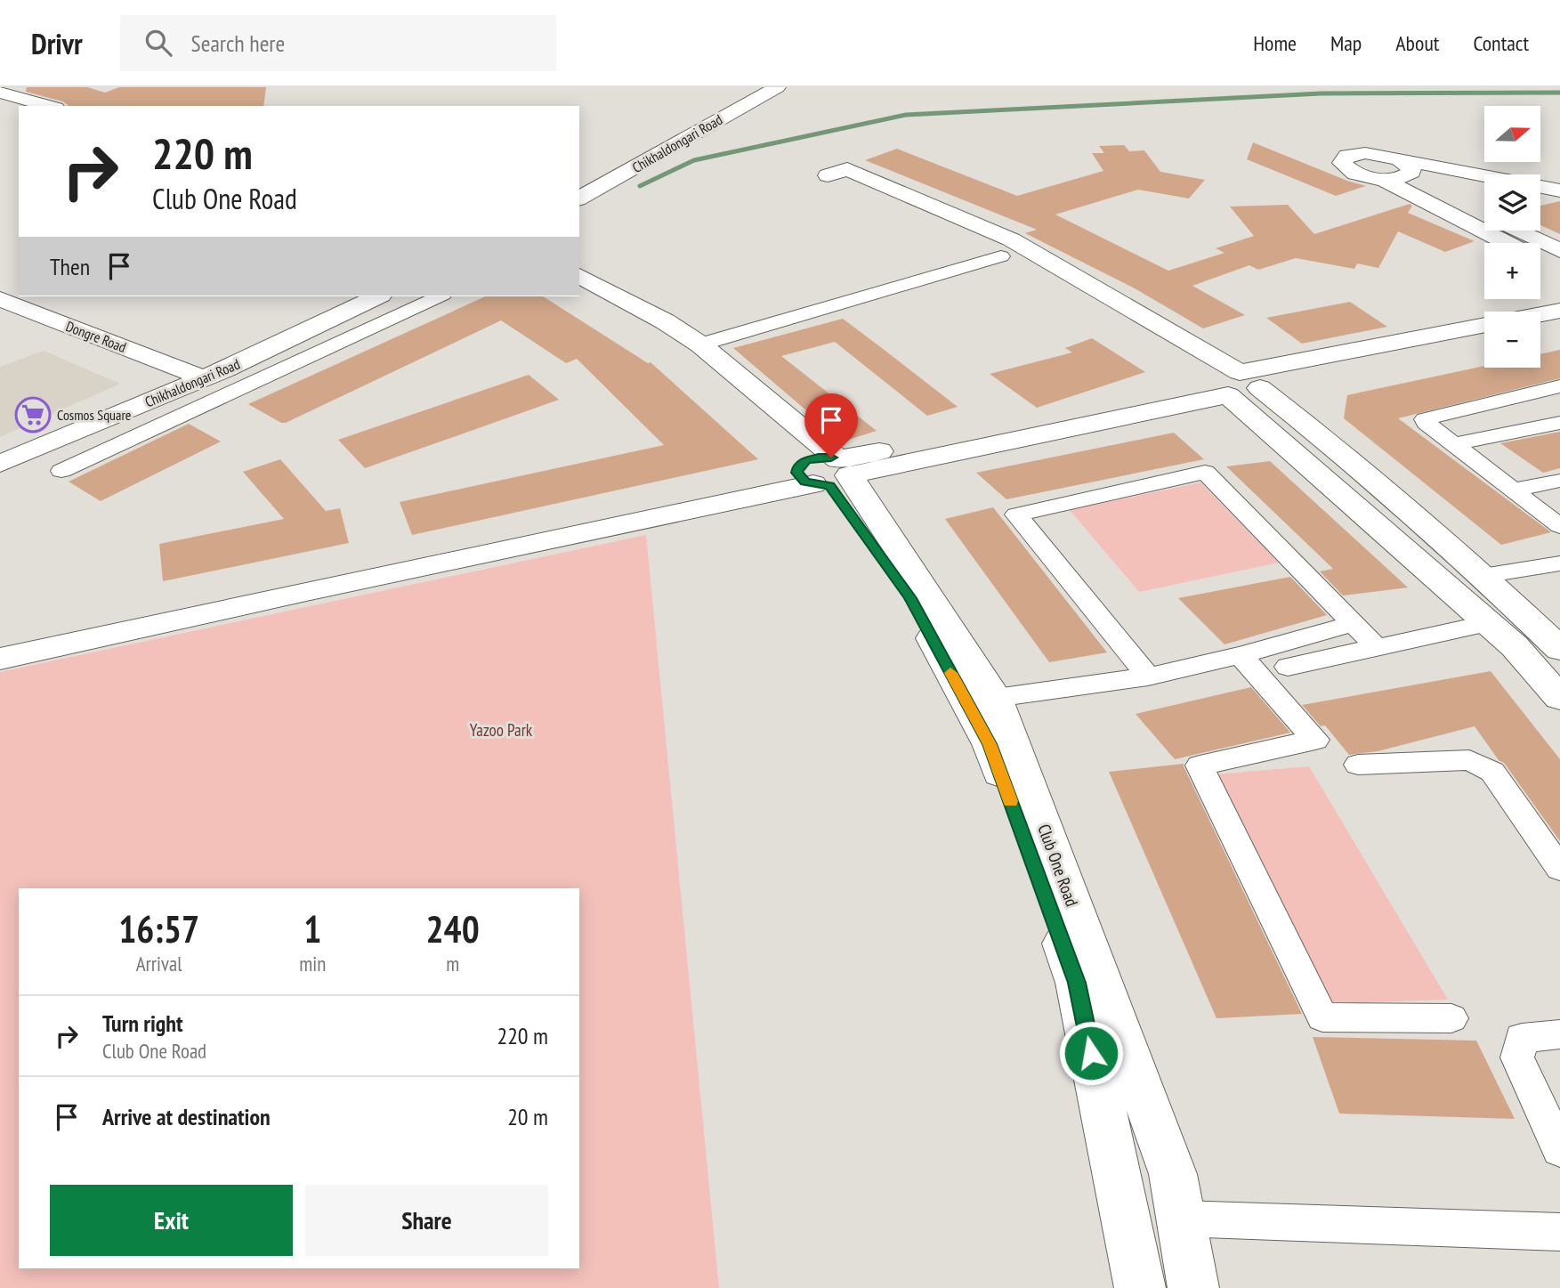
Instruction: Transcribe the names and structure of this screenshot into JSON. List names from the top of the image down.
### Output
{
  "streets": {
    "street": ["Chikhaldongari Road", "Dongre Road", "Club One Road"]
  },
  "crossings": [
    ["Chikhaldongari Road", "Dongre Road"]
  ],
  "parks": ["Yazoo Park"],
  "places": {
    "supermarket": ["Cosmos Square"]
  },
  "north": "right",
  "page": {
    "header": "Drivr",
    "search": "Search here",
    "nav": [
      "Home",
      "Map",
      "About",
      "Contact"
    ],
    "map_buttons": ["+", "−"],
    "turn": ["220 m", "Club One Road"],
    "then": "Then",
    "eta": [
      "16:57",
      "Arrival",
      "1",
      "min",
      "240",
      "m"
    ],
    "list": [
      {
        "name": "Turn right",
        "note": "Club One Road",
        "value": "220 m"
      },
      {
        "name": "Arrive at destination",
        "value": "20 m"
      }
    ],
    "buttons": ["Exit", "Share"]
  }
}
